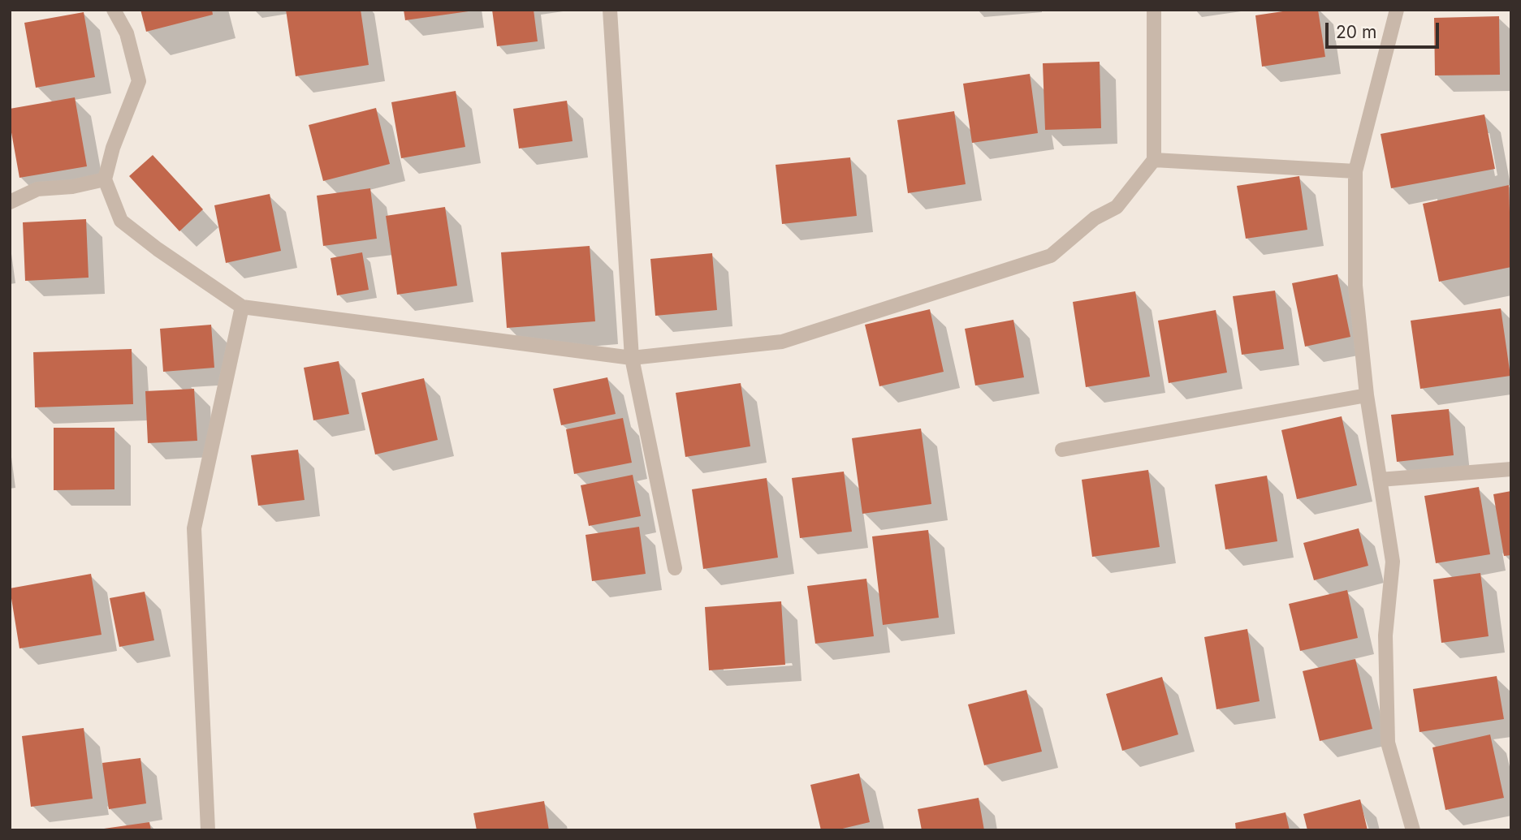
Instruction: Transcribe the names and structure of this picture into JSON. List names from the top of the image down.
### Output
{
  "scale_bar": "20 m"
}
